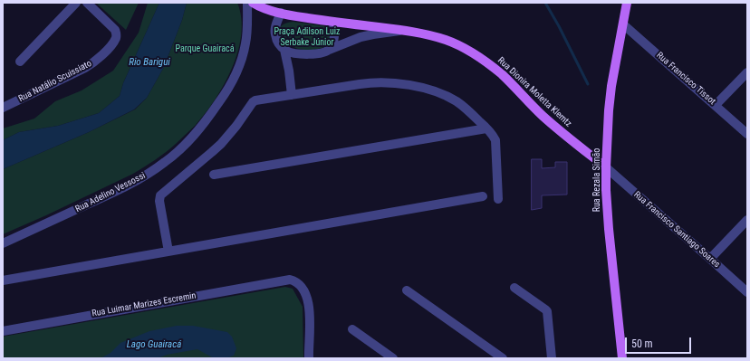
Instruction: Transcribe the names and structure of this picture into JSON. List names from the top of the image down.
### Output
{
  "streets": {
    "main road": ["Rua Dionira Moletta Klemtz", "Rua Rezala Simão"],
    "street": [
      "Rua Francisco Tissot",
      "Rua Natálio Scuissiato",
      "Rua Adelino Vessossi",
      "Rua Francisco Santiago Soares",
      "Rua Luimar Marizes Escremin"
    ]
  },
  "crossings": [
    ["Rua Francisco Tissot", "Rua Rezala Simão"],
    ["Rua Dionira Moletta Klemtz", "Rua Rezala Simão"],
    ["Rua Dionira Moletta Klemtz", "Rua Francisco Santiago Soares"],
    ["Rua Rezala Simão", "Rua Francisco Santiago Soares"]
  ],
  "water": ["Rio Barigui", "Lago Guairacá"],
  "parks": ["Praça Adilson Luiz Serbake Júnior", "Parque Guairacá"],
  "scale_bar": "50 m"
}
